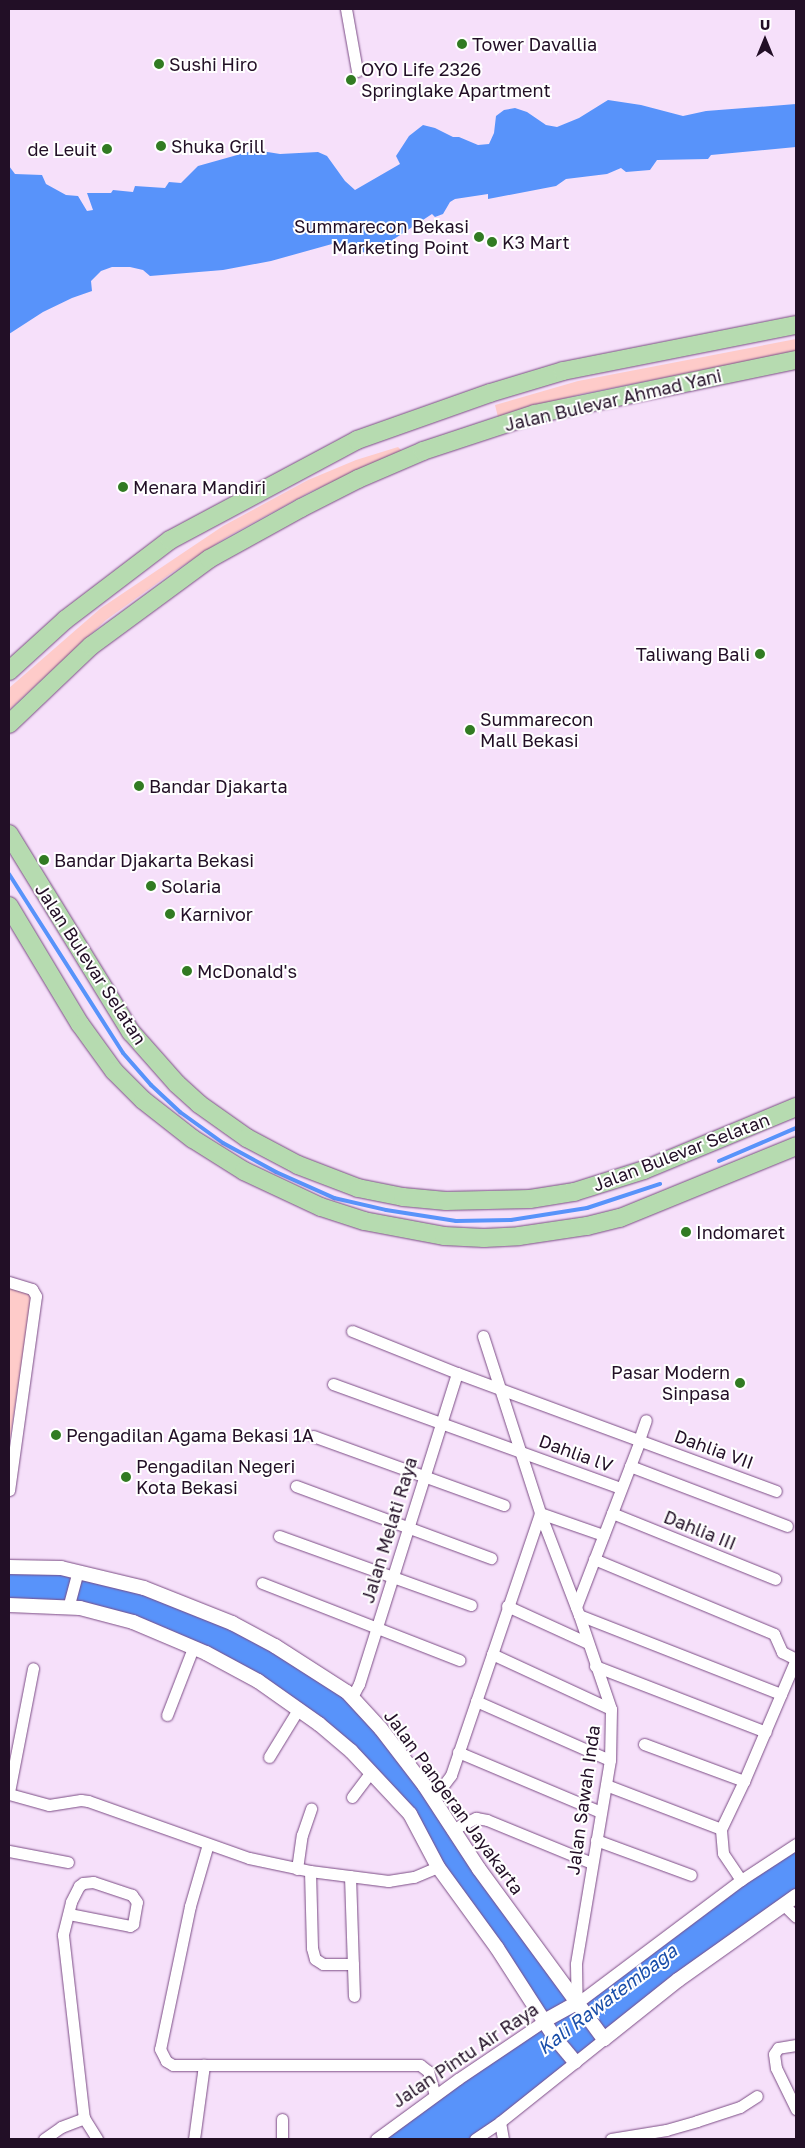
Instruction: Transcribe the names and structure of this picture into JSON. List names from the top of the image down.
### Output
{
  "streets": {
    "main road": ["Jalan Bulevar Ahmad Yani", "Jalan Bulevar Selatan"],
    "street": [
      "Dahlia VII",
      "Dahlia lV",
      "Jalan Melati Raya",
      "Dahlia III",
      "Jalan Sawah Inda",
      "Jalan Pangeran Jayakarta",
      "Jalan Pintu Air Raya"
    ]
  },
  "crossings": [
    ["Dahlia VII", "Jalan Melati Raya"],
    ["Dahlia VII", "Jalan Sawah Inda"],
    ["Dahlia lV", "Jalan Melati Raya"],
    ["Dahlia lV", "Jalan Sawah Inda"],
    ["Jalan Melati Raya", "Jalan Pangeran Jayakarta"],
    ["Jalan Sawah Inda", "Jalan Pangeran Jayakarta"],
    ["Jalan Sawah Inda", "Jalan Pintu Air Raya"],
    ["Jalan Pangeran Jayakarta", "Jalan Pintu Air Raya"]
  ],
  "water": ["Kali Rawatembaga"],
  "places": [
    "Tower Davallia",
    "Sushi Hiro",
    "OYO Life 2326 Springlake Apartment",
    "Shuka Grill",
    "de Leuit",
    "Summarecon Bekasi Marketing Point",
    "K3 Mart",
    "Menara Mandiri",
    "Taliwang Bali",
    "Summarecon Mall Bekasi",
    "Bandar Djakarta",
    "Bandar Djakarta Bekasi",
    "Solaria",
    "Karnivor",
    "McDonald's",
    "Indomaret",
    "Pasar Modern Sinpasa",
    "Pengadilan Agama Bekasi 1A",
    "Pengadilan Negeri Kota Bekasi"
  ],
  "north": "top"
}
